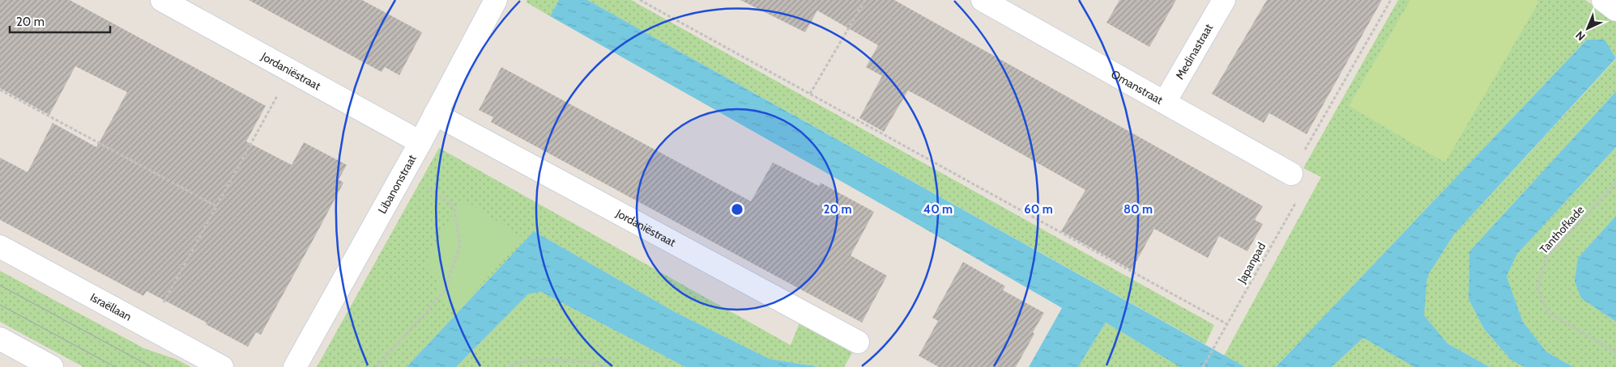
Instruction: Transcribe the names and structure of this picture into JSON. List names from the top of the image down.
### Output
{
  "streets": {
    "street": [
      "Medinastraat",
      "Jordaniëstraat",
      "Omanstraat",
      "Libanonstraat",
      "Israëllaan"
    ],
    "path": ["Tanthofkade", "Japanpad"]
  },
  "crossings": [
    ["Medinastraat", "Omanstraat"],
    ["Jordaniëstraat", "Libanonstraat"],
    ["Omanstraat", "Japanpad"]
  ],
  "scale_bar": "20 m",
  "north": "bottom left",
  "rings": [
    "20 m",
    "40 m",
    "60 m",
    "80 m"
  ]
}
